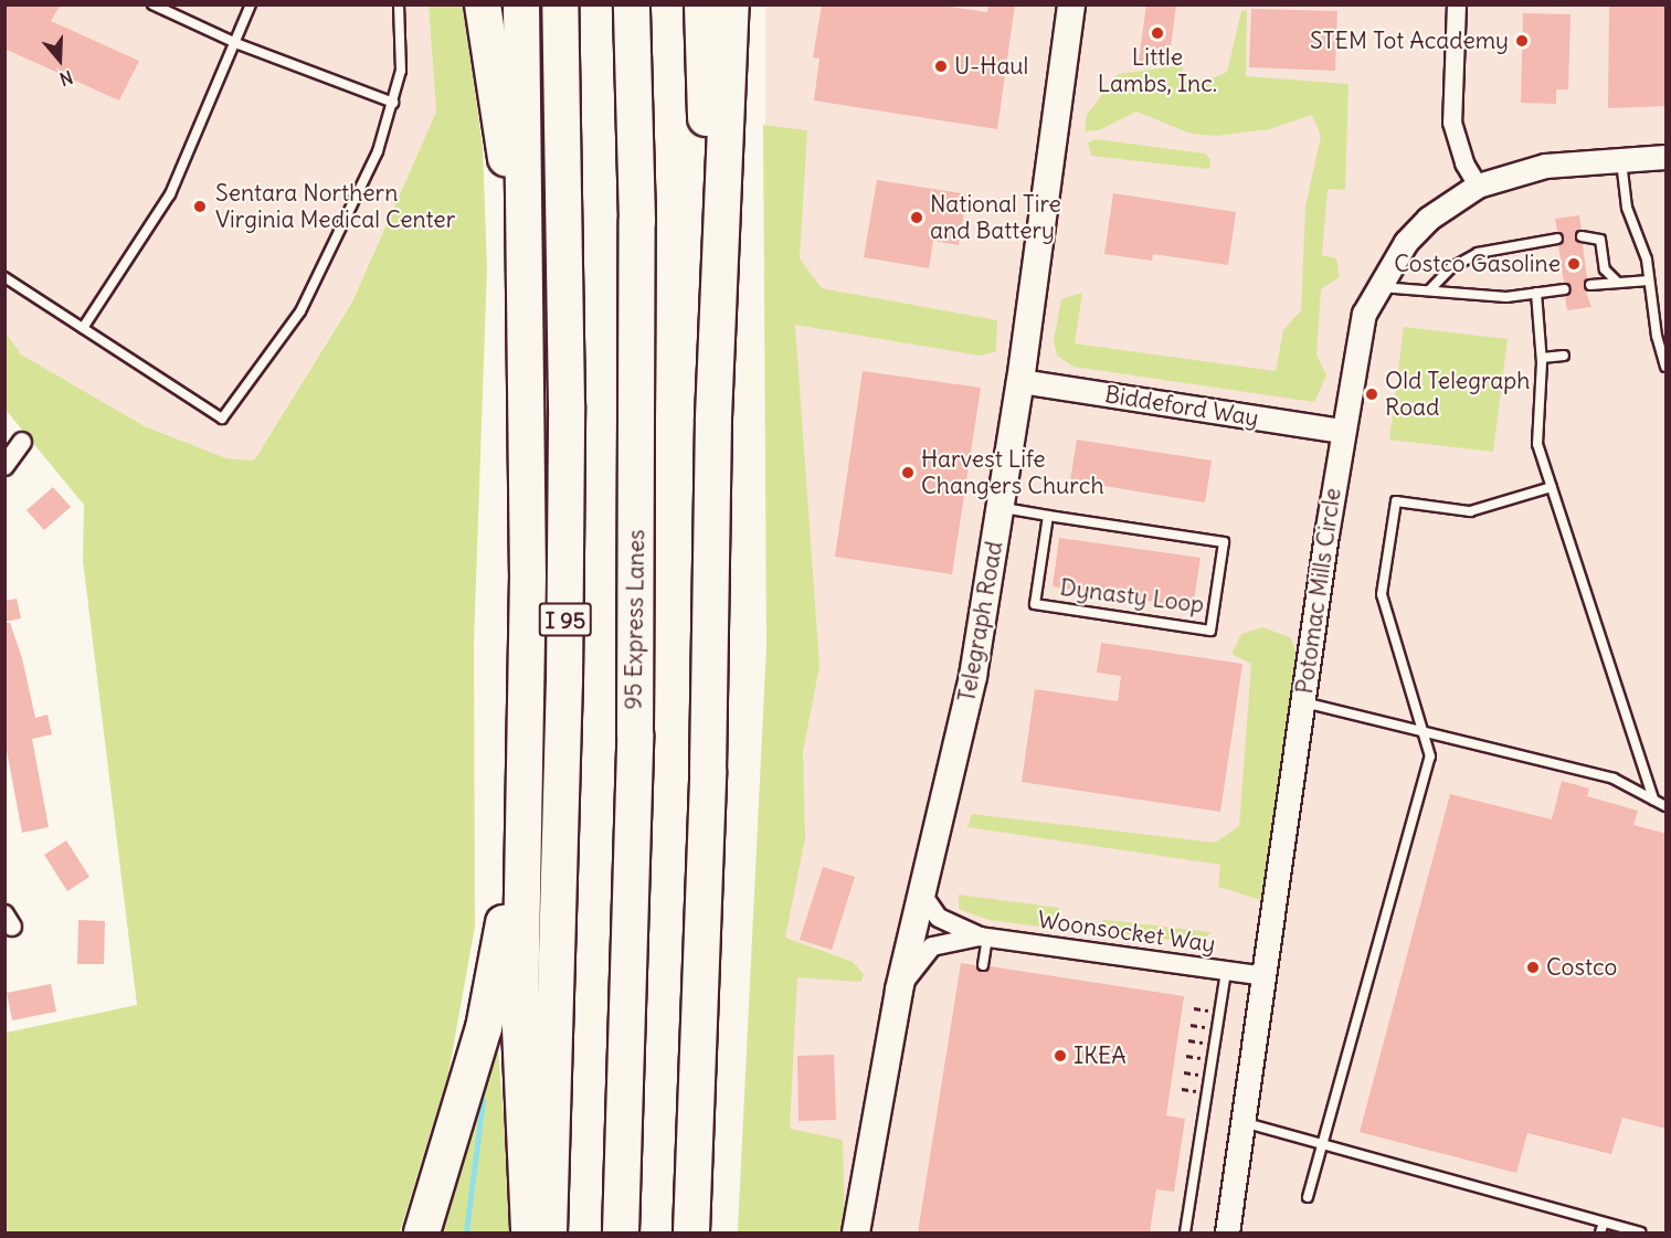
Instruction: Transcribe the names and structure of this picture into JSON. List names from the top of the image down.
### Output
{
  "streets": {
    "highway": ["I 95", "95 Express Lanes"],
    "main road": ["Telegraph Road"],
    "street": ["Biddeford Way", "Potomac Mills Circle", "Woonsocket Way"],
    "lane": ["Dynasty Loop"]
  },
  "crossings": [
    ["Biddeford Way", "Potomac Mills Circle"],
    ["Biddeford Way", "Telegraph Road"],
    ["Potomac Mills Circle", "Woonsocket Way"],
    ["Dynasty Loop", "Telegraph Road"],
    ["Telegraph Road", "Woonsocket Way"]
  ],
  "places": [
    "Little Lambs, Inc.",
    "STEM Tot Academy",
    "U-Haul",
    "Sentara Northern Virginia Medical Center",
    "National Tire and Battery",
    "Costco Gasoline",
    "Old Telegraph Road",
    "Harvest Life Changers Church",
    "Costco",
    "IKEA"
  ],
  "north": "bottom"
}
